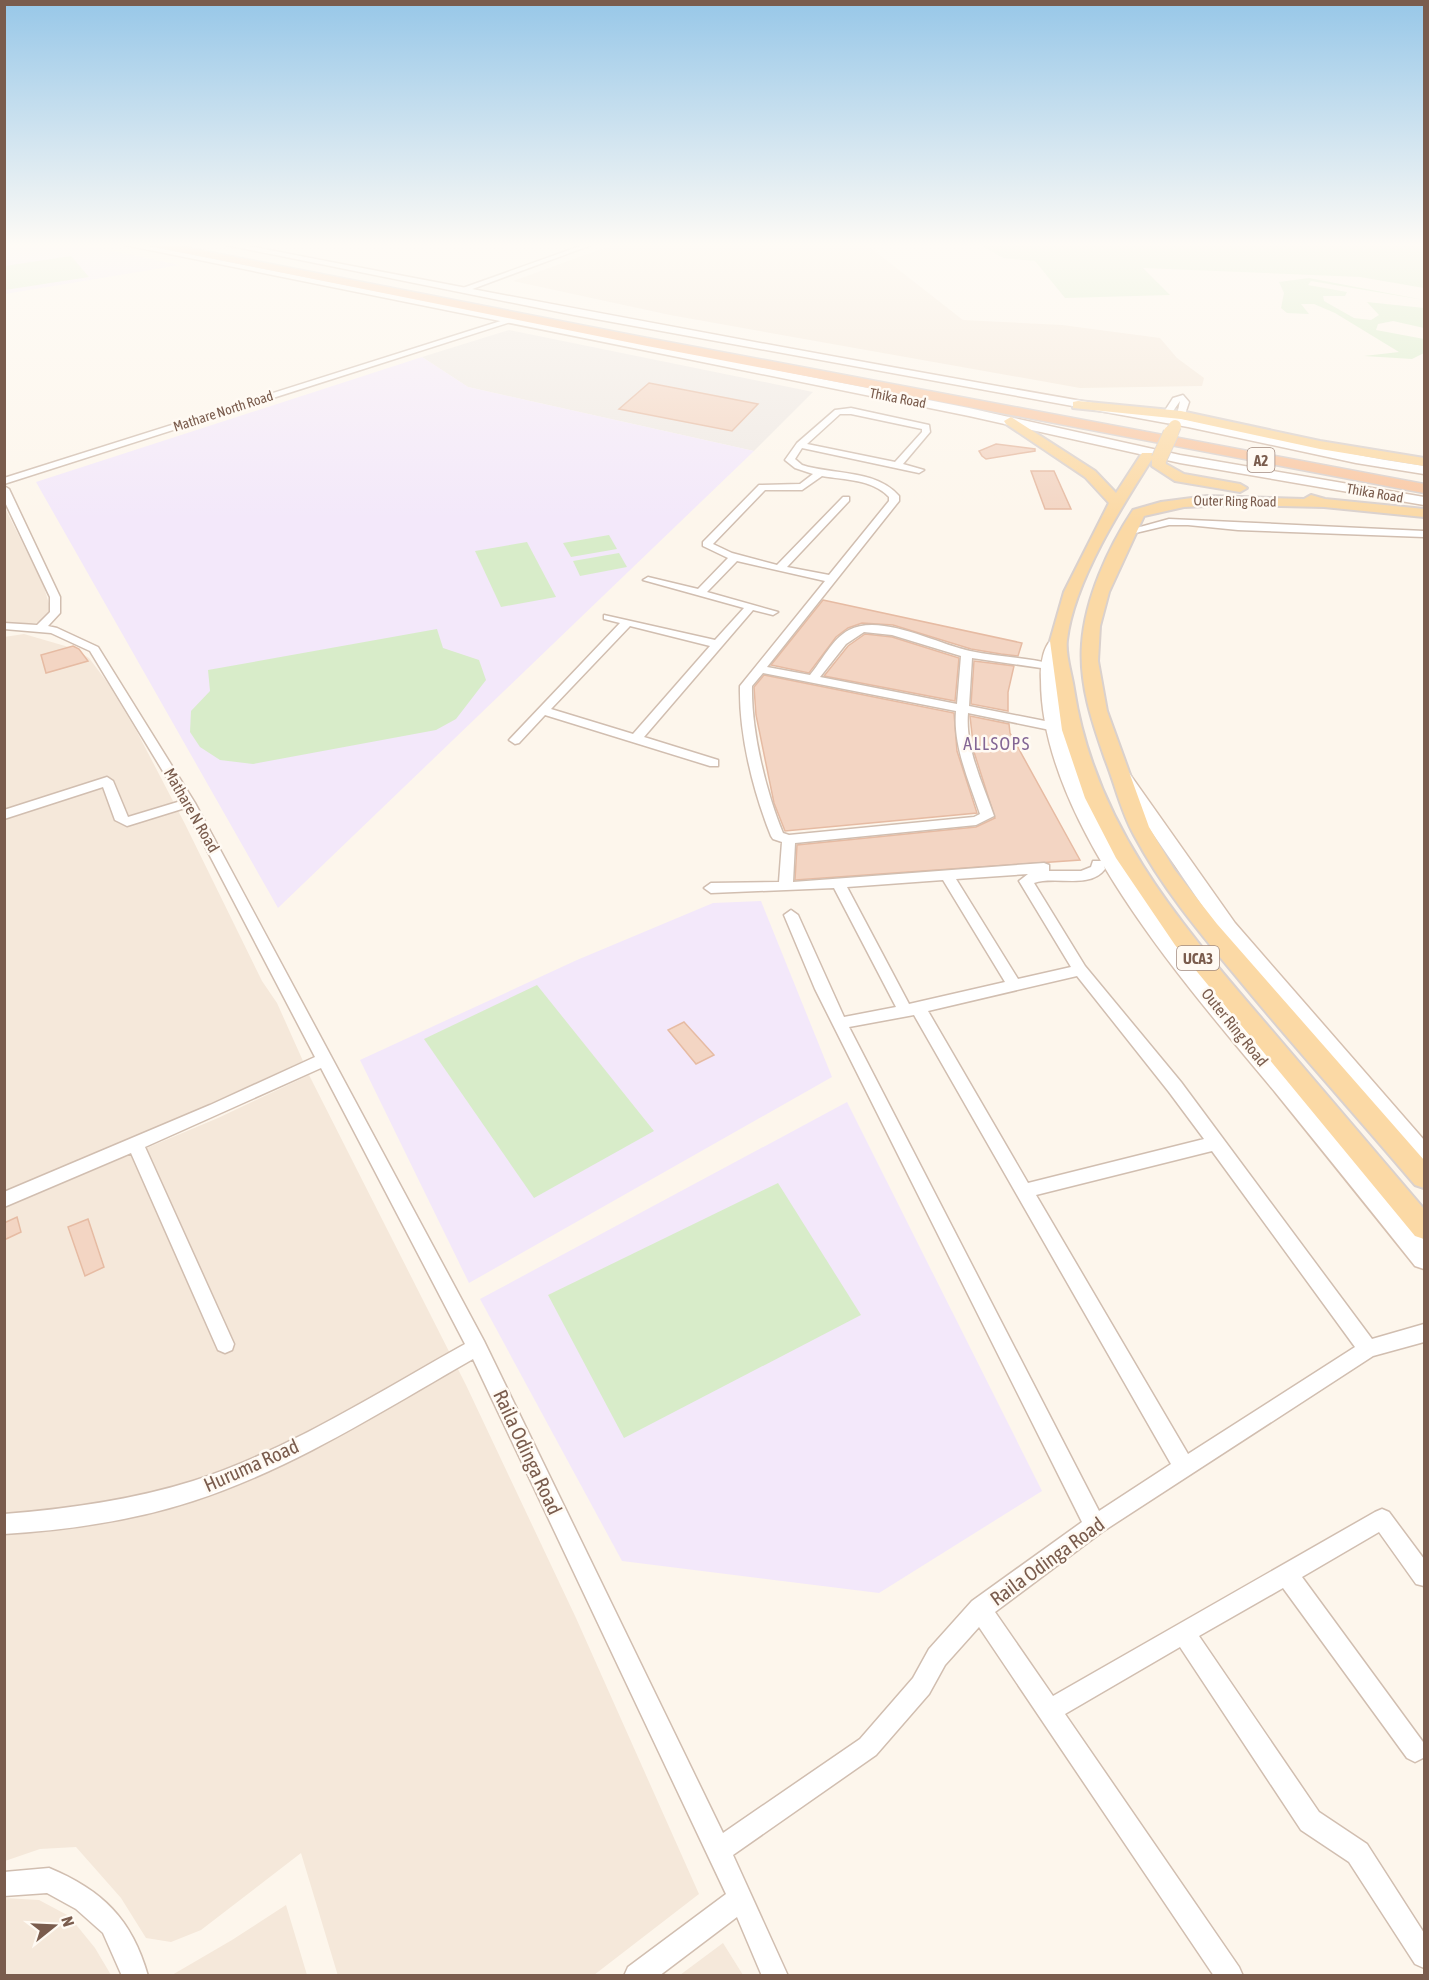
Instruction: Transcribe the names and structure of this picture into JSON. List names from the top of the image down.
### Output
{
  "streets": {
    "highway": ["Thika Road", "A2"],
    "main road": ["Outer Ring Road", "UCA3"],
    "street": [
      "Mathare North Road",
      "Mathare N Road",
      "Raila Odinga Road",
      "Huruma Road"
    ]
  },
  "crossings": [
    ["Thika Road", "Outer Ring Road"],
    ["Mathare N Road", "Raila Odinga Road"],
    ["Raila Odinga Road", "Huruma Road"]
  ],
  "districts": ["ALLSOPS"],
  "north": "right"
}
